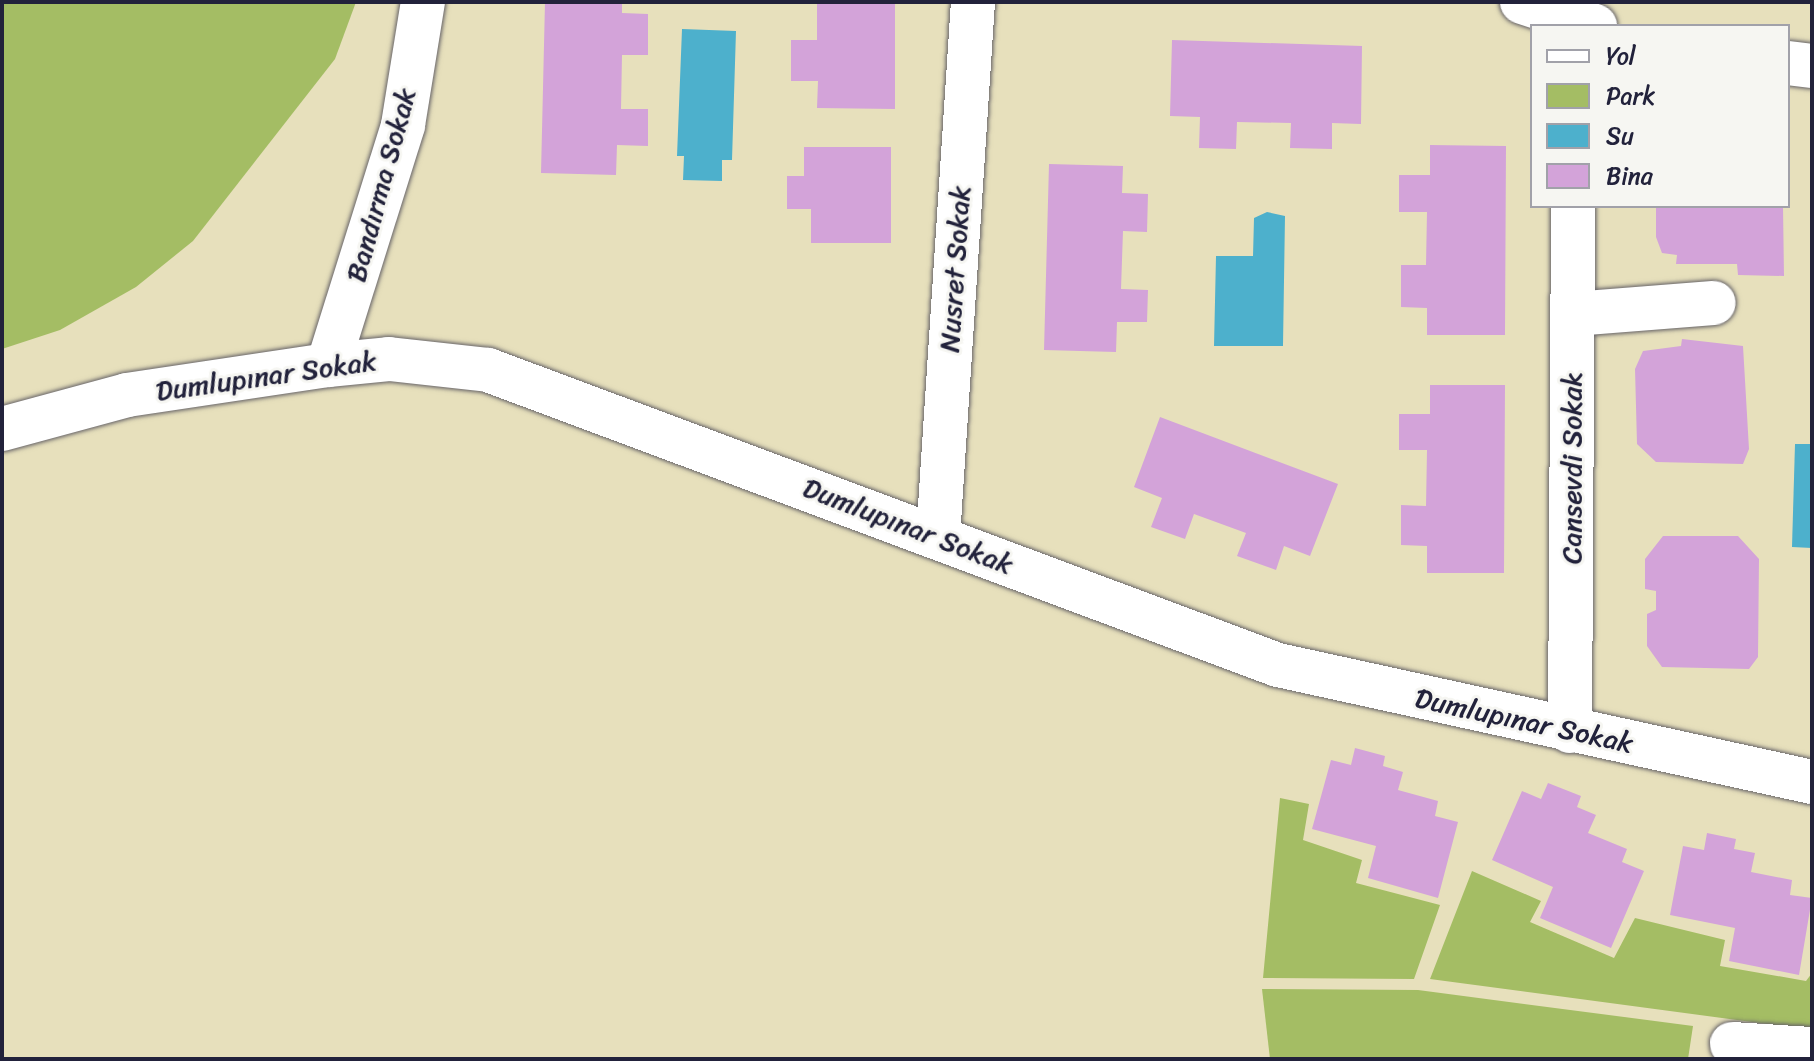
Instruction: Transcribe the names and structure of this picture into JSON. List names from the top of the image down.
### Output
{
  "streets": {
    "street": [
      "Bandırma Sokak",
      "Nusret Sokak",
      "Dumlupınar Sokak",
      "Cansevdi Sokak"
    ]
  },
  "crossings": [
    ["Bandırma Sokak", "Dumlupınar Sokak"],
    ["Nusret Sokak", "Dumlupınar Sokak"],
    ["Dumlupınar Sokak", "Cansevdi Sokak"]
  ],
  "legend": [
    "Yol",
    "Park",
    "Su",
    "Bina"
  ]
}
